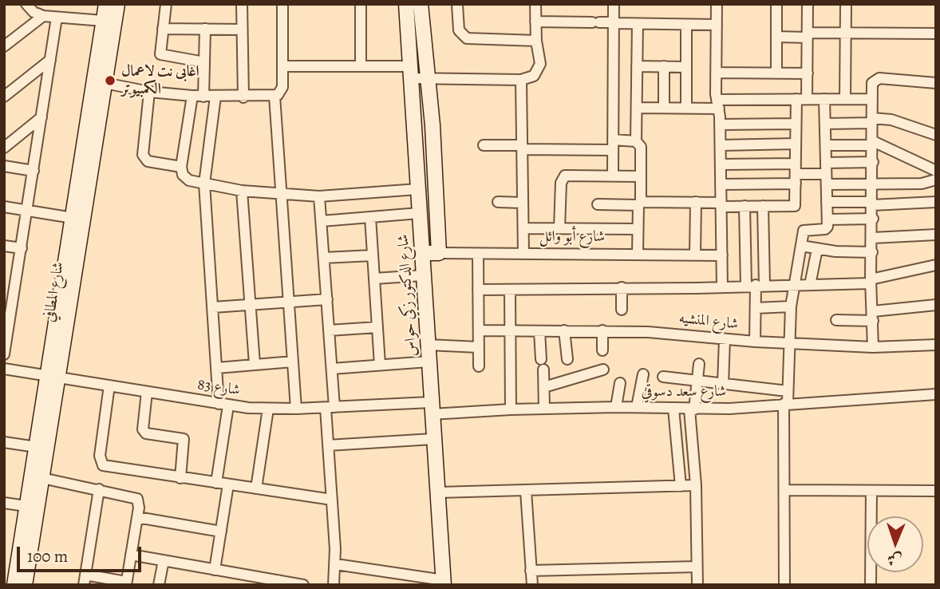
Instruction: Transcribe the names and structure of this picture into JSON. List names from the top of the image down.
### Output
{
  "streets": {
    "street": [
      "شارع أبو وائل",
      "شارع المطافي",
      "شارع الدكتور زكي حواس",
      "شارع المنشيه",
      "شارع 83",
      "شارع سعد دسوقي"
    ]
  },
  "crossings": [
    ["شارع أبو وائل", "شارع الدكتور زكي حواس"],
    ["شارع المطافي", "شارع 83"],
    ["شارع الدكتور زكي حواس", "شارع 83"],
    ["شارع الدكتور زكي حواس", "شارع سعد دسوقي"],
    ["شارع 83", "شارع سعد دسوقي"]
  ],
  "places": ["اغابى نت لاعمال الكمبيوتر"],
  "scale_bar": "100 m",
  "north": "bottom"
}
